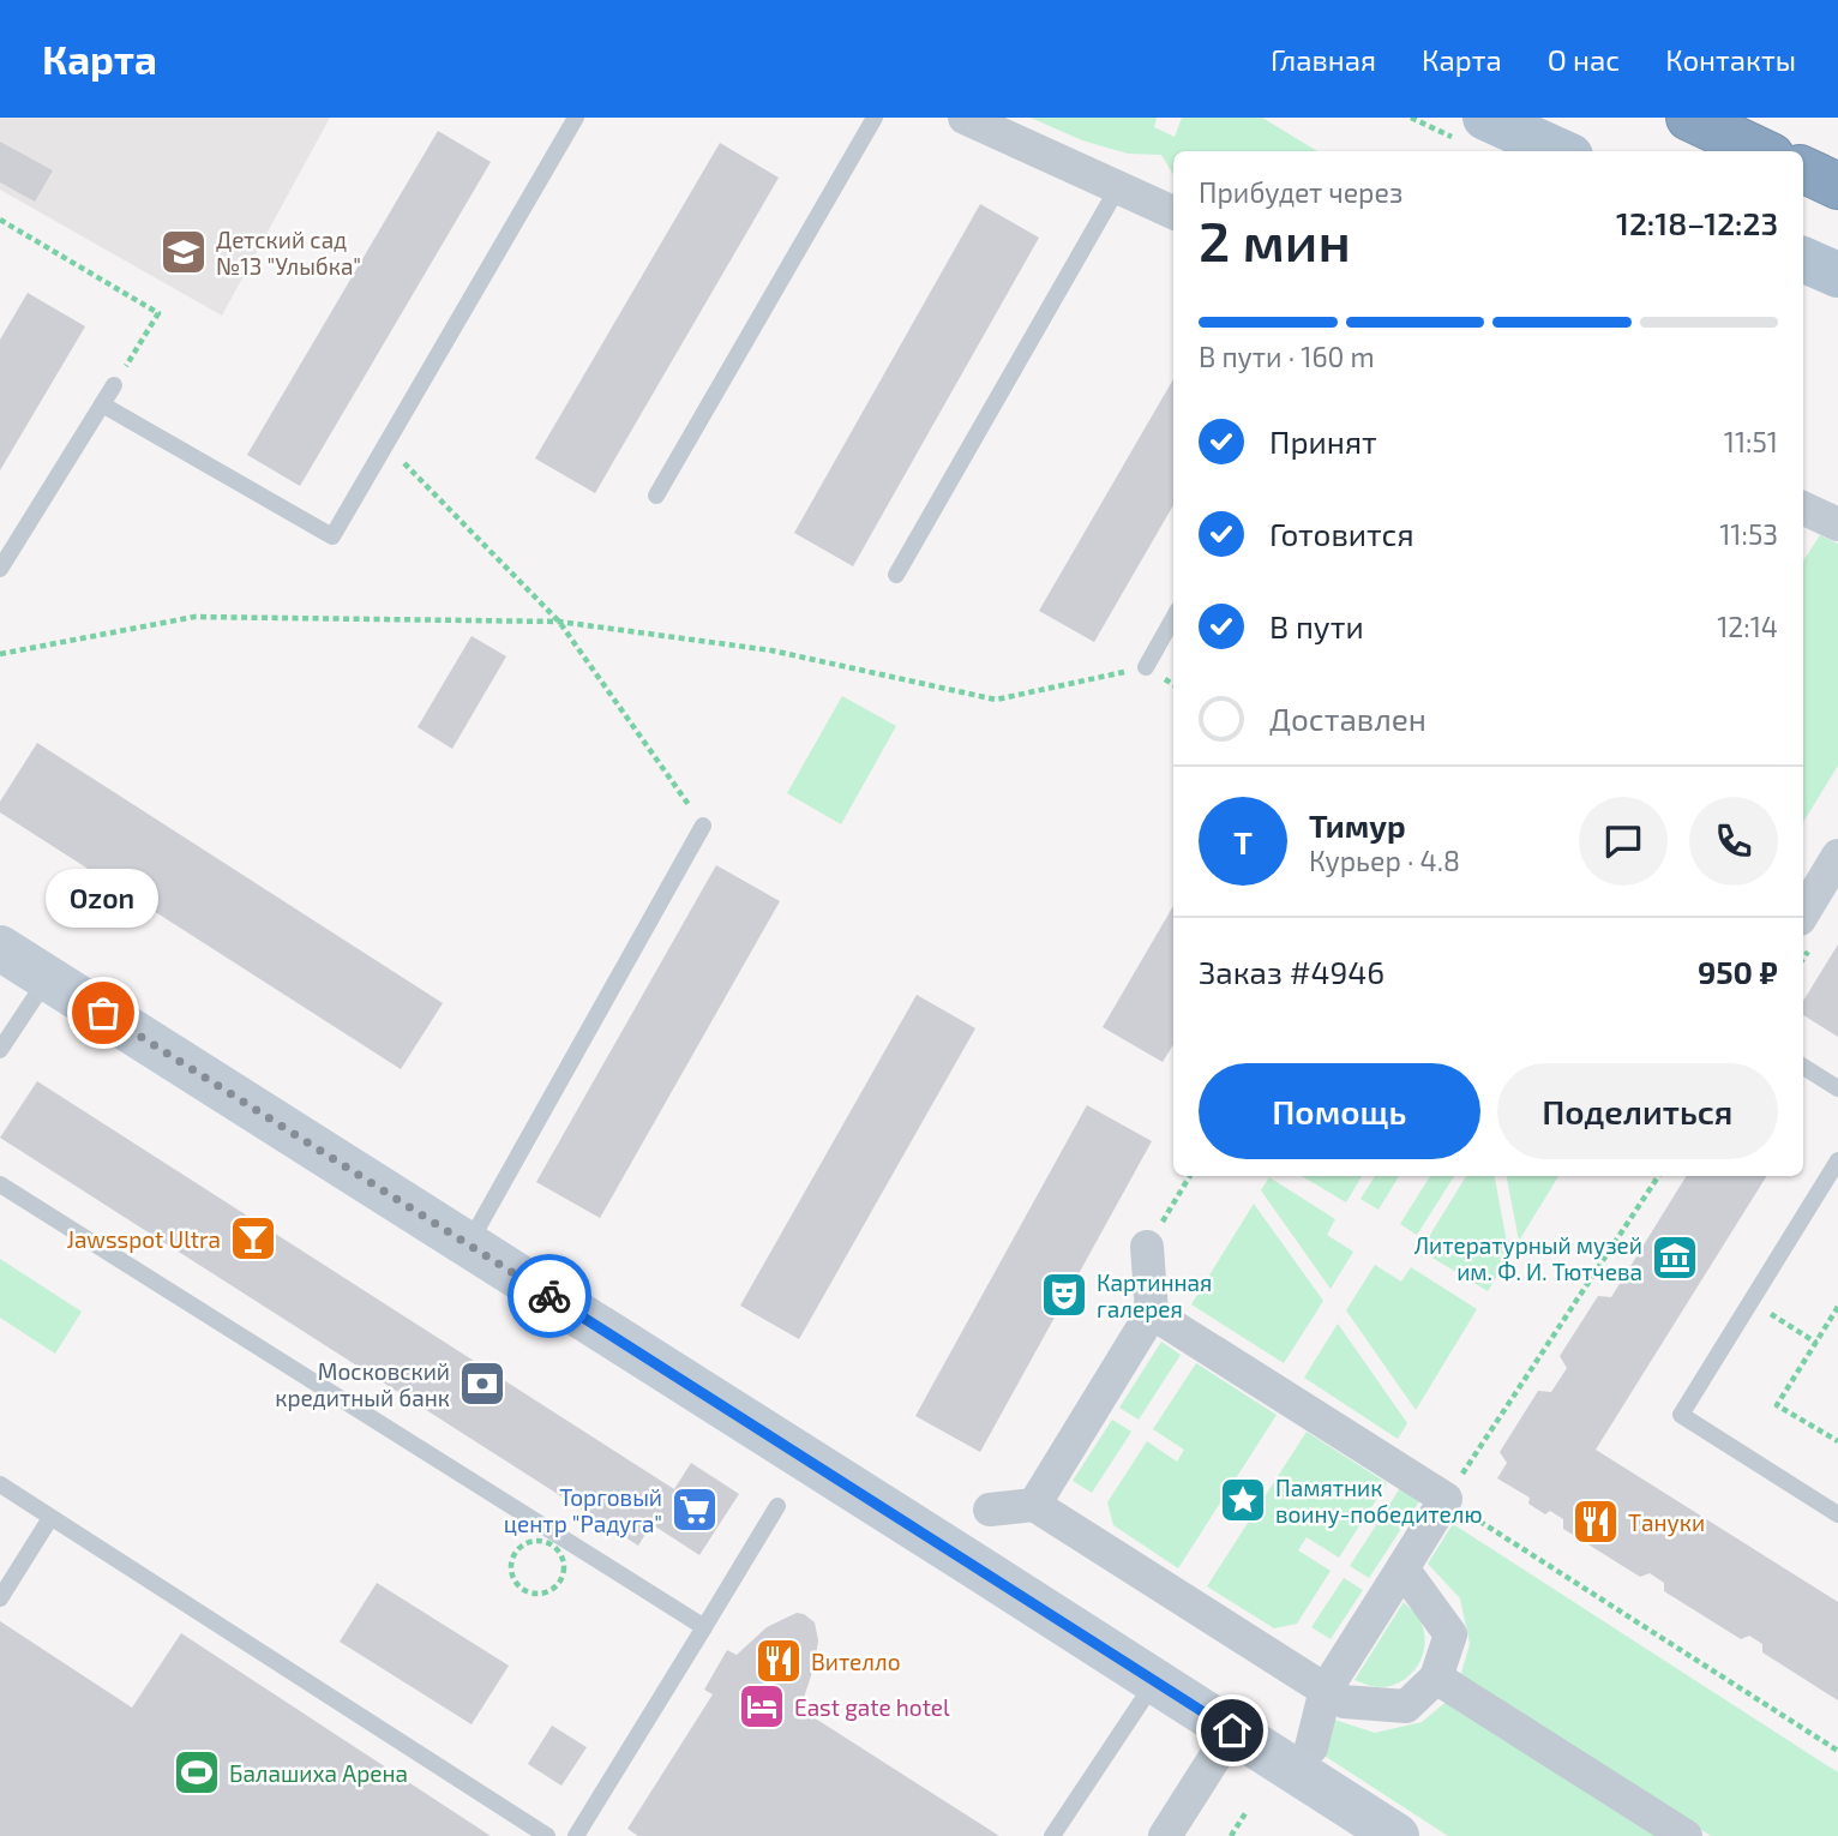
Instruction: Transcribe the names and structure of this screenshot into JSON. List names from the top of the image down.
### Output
{
  "places": {
    "school or university": ["Детский сад №13 \"Улыбка\""],
    "other": ["Ozon"],
    "bar": ["Jawsspot Ultra"],
    "museum": ["Литературный музей им. Ф. И. Тютчева"],
    "theatre": ["Картинная галерея"],
    "bank": ["Московский кредитный банк"],
    "place": ["Памятник воину-победителю"],
    "supermarket": ["Торговый центр \"Радуга\""],
    "restaurant": ["Тануки", "Вителло"],
    "hotel": ["East gate hotel"],
    "sports": ["Балашиха Арена"]
  },
  "page": {
    "header": "Карта",
    "nav": [
      "Главная",
      "Карта",
      "О нас",
      "Контакты"
    ],
    "heading": ["2 мин", "Прибудет через", "12:18–12:23"],
    "panel": [
      "Тимур",
      "Курьер · 4.8",
      "Заказ #4946",
      "950 ₽"
    ],
    "bar": "В пути · 160 m",
    "list": [
      ["Принят", "11:51"],
      ["Готовится", "11:53"],
      ["В пути", "12:14"],
      "Доставлен"
    ],
    "round": "Т",
    "bubble": "Ozon",
    "buttons": ["Помощь", "Поделиться"]
  }
}
